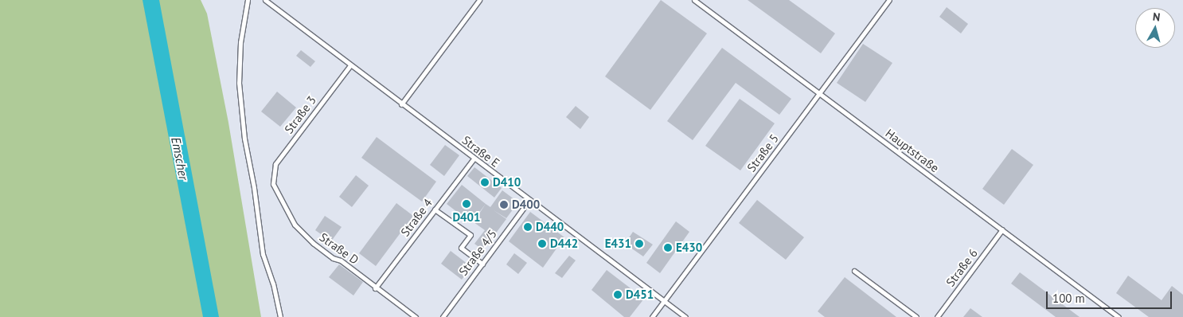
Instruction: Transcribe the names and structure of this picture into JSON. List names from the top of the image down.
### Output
{
  "streets": {
    "lane": [
      "Straße 3",
      "Hauptstraße",
      "Straße E",
      "Straße 5",
      "Straße 4",
      "Straße D",
      "Straße 4/5",
      "Straße 6"
    ]
  },
  "crossings": [
    ["Straße 3", "Straße E"],
    ["Straße 3", "Straße D"],
    ["Hauptstraße", "Straße 5"],
    ["Hauptstraße", "Straße 6"],
    ["Straße E", "Straße 5"],
    ["Straße E", "Straße 4"],
    ["Straße E", "Straße 4/5"],
    ["Straße 4", "Straße D"]
  ],
  "water": ["Emscher"],
  "places": [
    "D410",
    "D401",
    "D400",
    "D440",
    "D442",
    "E431",
    "E430",
    "D451"
  ],
  "scale_bar": "100 m",
  "north": "top"
}
